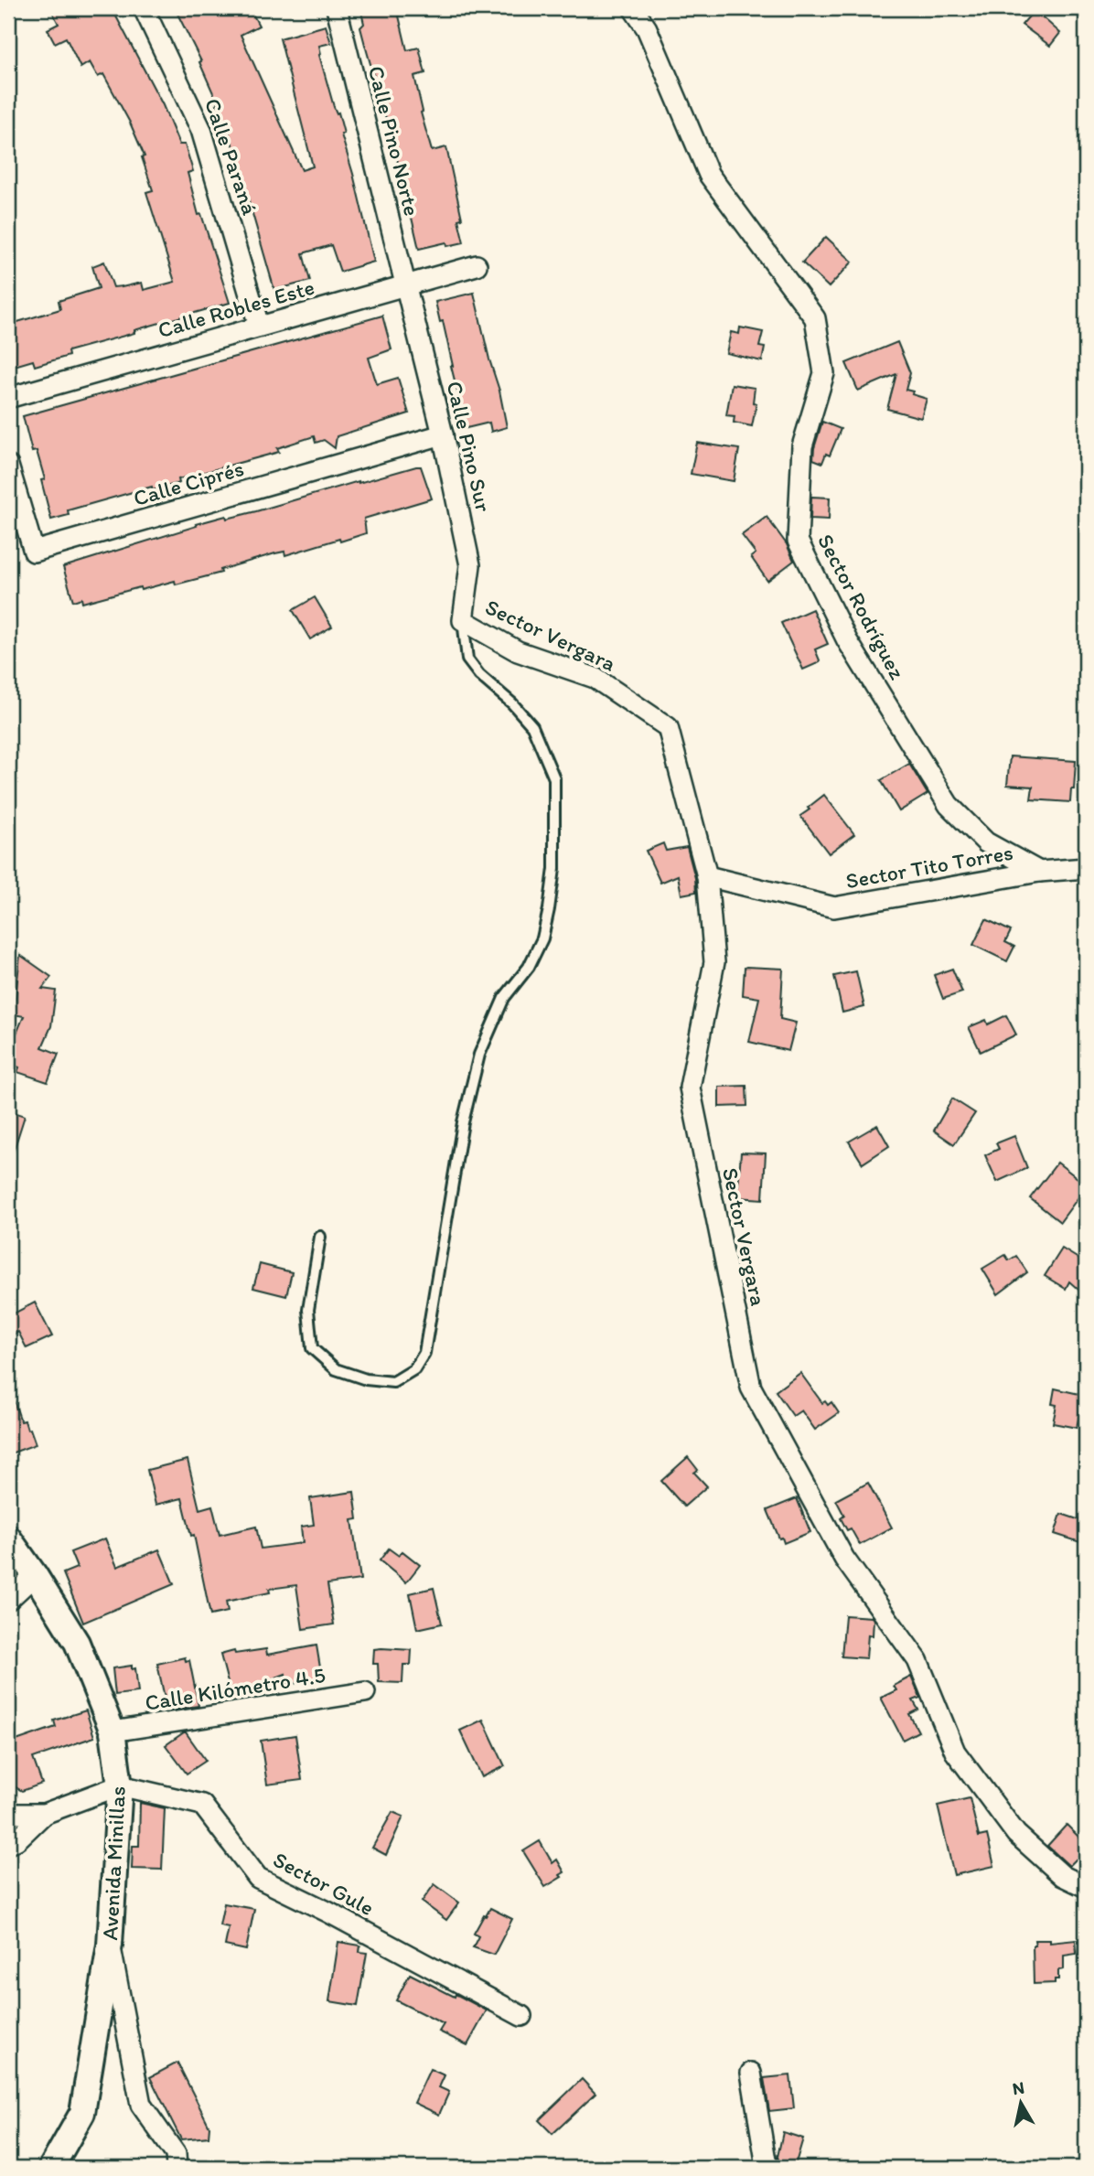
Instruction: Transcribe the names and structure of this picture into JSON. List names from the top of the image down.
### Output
{
  "streets": {
    "street": [
      "Calle Pino Norte",
      "Calle Paraná",
      "Calle Robles Este",
      "Calle Pino Sur",
      "Calle Ciprés",
      "Sector Rodríguez",
      "Sector Vergara",
      "Sector Tito Torres",
      "Calle Kilómetro 4.5",
      "Avenida Minillas",
      "Sector Gule"
    ]
  },
  "crossings": [
    ["Calle Pino Norte", "Calle Robles Este"],
    ["Calle Pino Norte", "Calle Pino Sur"],
    ["Calle Paraná", "Calle Robles Este"],
    ["Calle Robles Este", "Calle Pino Sur"],
    ["Calle Pino Sur", "Calle Ciprés"],
    ["Calle Pino Sur", "Sector Vergara"],
    ["Sector Rodríguez", "Sector Tito Torres"],
    ["Sector Vergara", "Sector Tito Torres"],
    ["Calle Kilómetro 4.5", "Avenida Minillas"],
    ["Avenida Minillas", "Sector Gule"]
  ],
  "north": "top"
}
